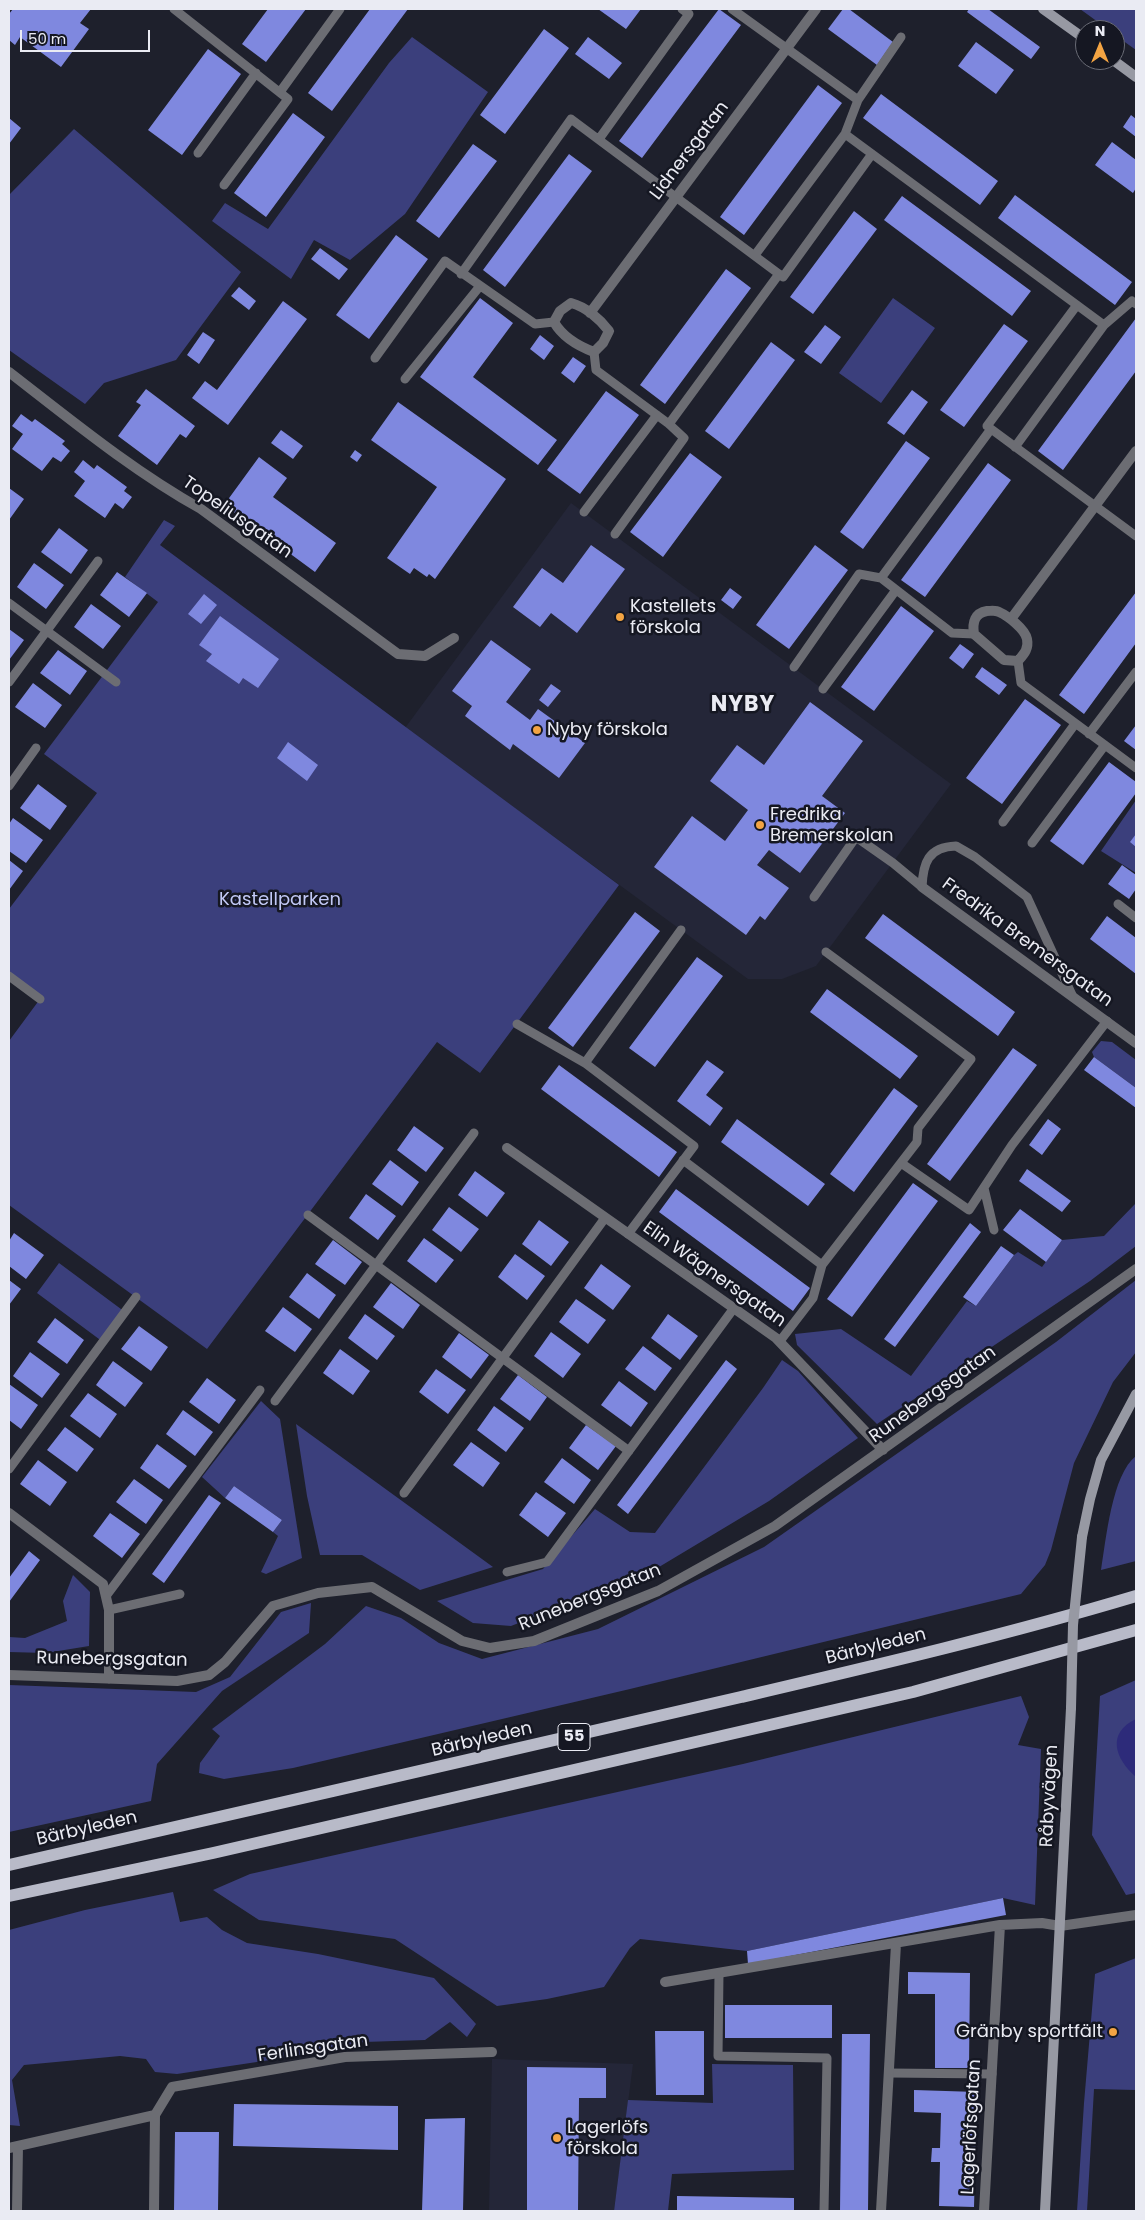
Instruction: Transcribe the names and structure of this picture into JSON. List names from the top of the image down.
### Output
{
  "streets": {
    "main road": ["Bärbyleden", "55", "Råbyvägen"],
    "street": [
      "Lidnersgatan",
      "Topeliusgatan",
      "Fredrika Bremersgatan",
      "Elin Wägnersgatan",
      "Runebergsgatan",
      "Ferlinsgatan",
      "Lagerlöfsgatan"
    ]
  },
  "crossings": [
    ["Elin Wägnersgatan", "Runebergsgatan"]
  ],
  "districts": ["NYBY"],
  "parks": ["Kastellparken"],
  "places": [
    "Kastellets förskola",
    "Nyby förskola",
    "Fredrika Bremerskolan",
    "Gränby sportfält",
    "Lagerlöfs förskola"
  ],
  "scale_bar": "50 m",
  "north": "top"
}
